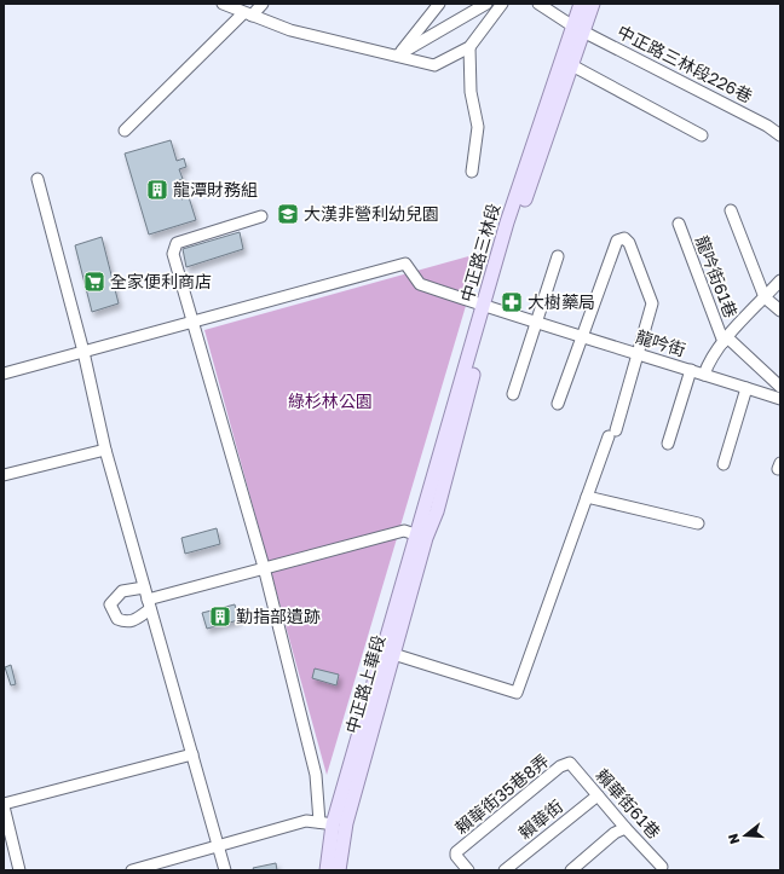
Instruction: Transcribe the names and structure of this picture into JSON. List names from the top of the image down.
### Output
{
  "streets": {
    "main road": ["中正路三林段", "中正路上華段"],
    "street": [
      "中正路三林段226巷",
      "龍吟街61巷",
      "龍吟街",
      "賴華街35巷8弄",
      "賴華街61巷",
      "賴華街"
    ]
  },
  "crossings": [
    ["中正路三林段226巷", "中正路三林段"],
    ["中正路三林段", "龍吟街"],
    ["中正路三林段", "中正路上華段"],
    ["賴華街35巷8弄", "賴華街61巷"],
    ["賴華街61巷", "賴華街"]
  ],
  "parks": ["綠杉林公園"],
  "places": {
    "building": ["龍潭財務組", "勤指部遺跡"],
    "school or university": ["大漢非營利幼兒園"],
    "supermarket": ["全家便利商店"],
    "pharmacy": ["大樹藥局"]
  },
  "north": "left"
}
